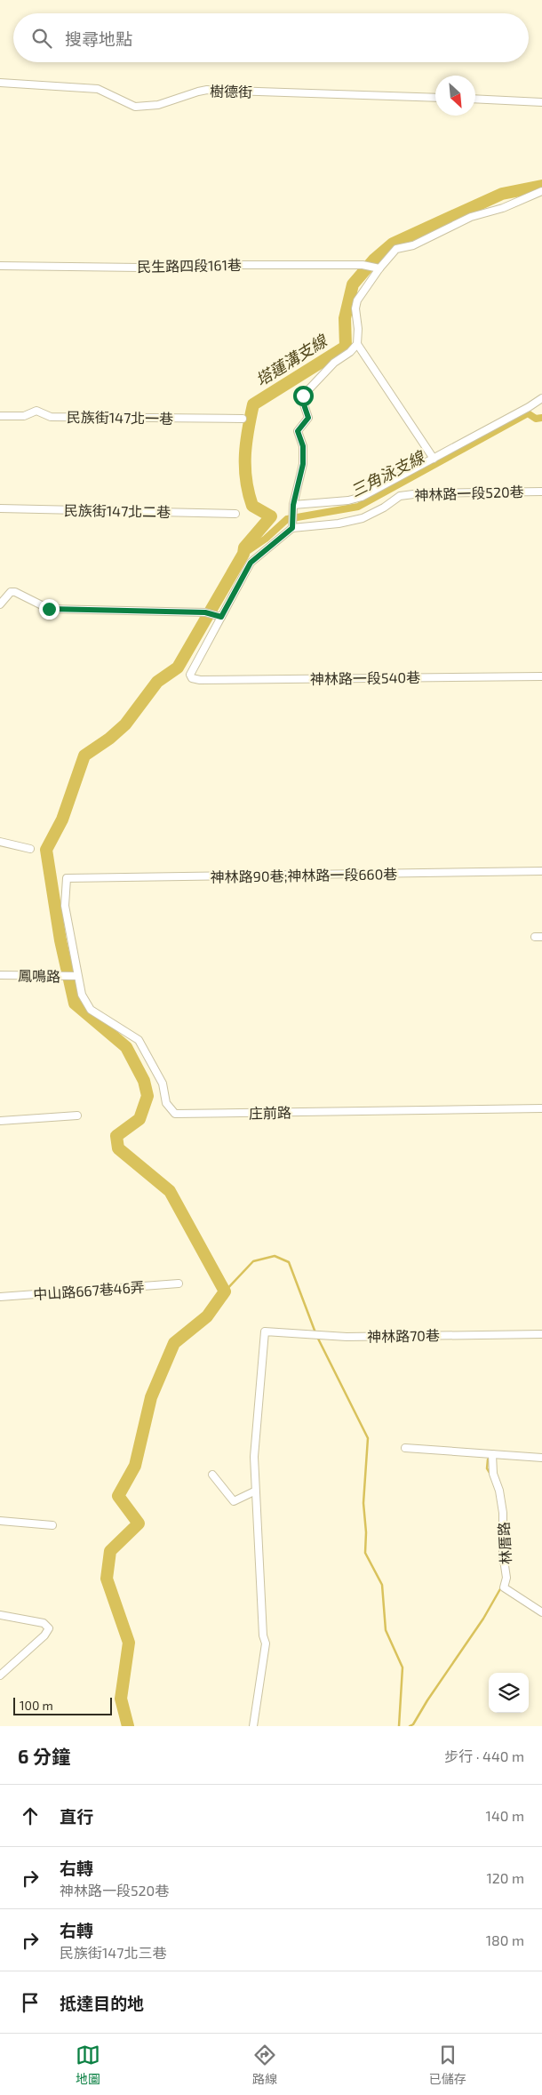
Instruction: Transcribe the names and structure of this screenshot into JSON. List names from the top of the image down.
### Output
{
  "streets": {
    "street": [
      "樹德街",
      "民生路四段161巷",
      "民族街147北一巷",
      "神林路一段520巷",
      "民族街147北二巷",
      "神林路一段540巷",
      "神林路90巷;神林路一段660巷",
      "鳳鳴路",
      "庄前路",
      "中山路667巷46弄",
      "神林路70巷",
      "林厝路"
    ]
  },
  "crossings": [
    ["神林路90巷;神林路一段660巷", "鳳鳴路"],
    ["神林路90巷;神林路一段660巷", "庄前路"],
    ["鳳鳴路", "庄前路"]
  ],
  "water": ["塔蓮溝支線", "三角泳支線"],
  "scale_bar": "100 m",
  "north": "bottom right",
  "page": {
    "search": "搜尋地點",
    "scale": "100 m",
    "heading": ["6 分鐘", "步行 · 440 m"],
    "list": [
      ["直行", "140 m"],
      ["右轉", "神林路一段520巷", "120 m"],
      ["右轉", "民族街147北三巷", "180 m"],
      "抵達目的地"
    ],
    "nav": ["地圖", "路線", "已儲存"]
  }
}
